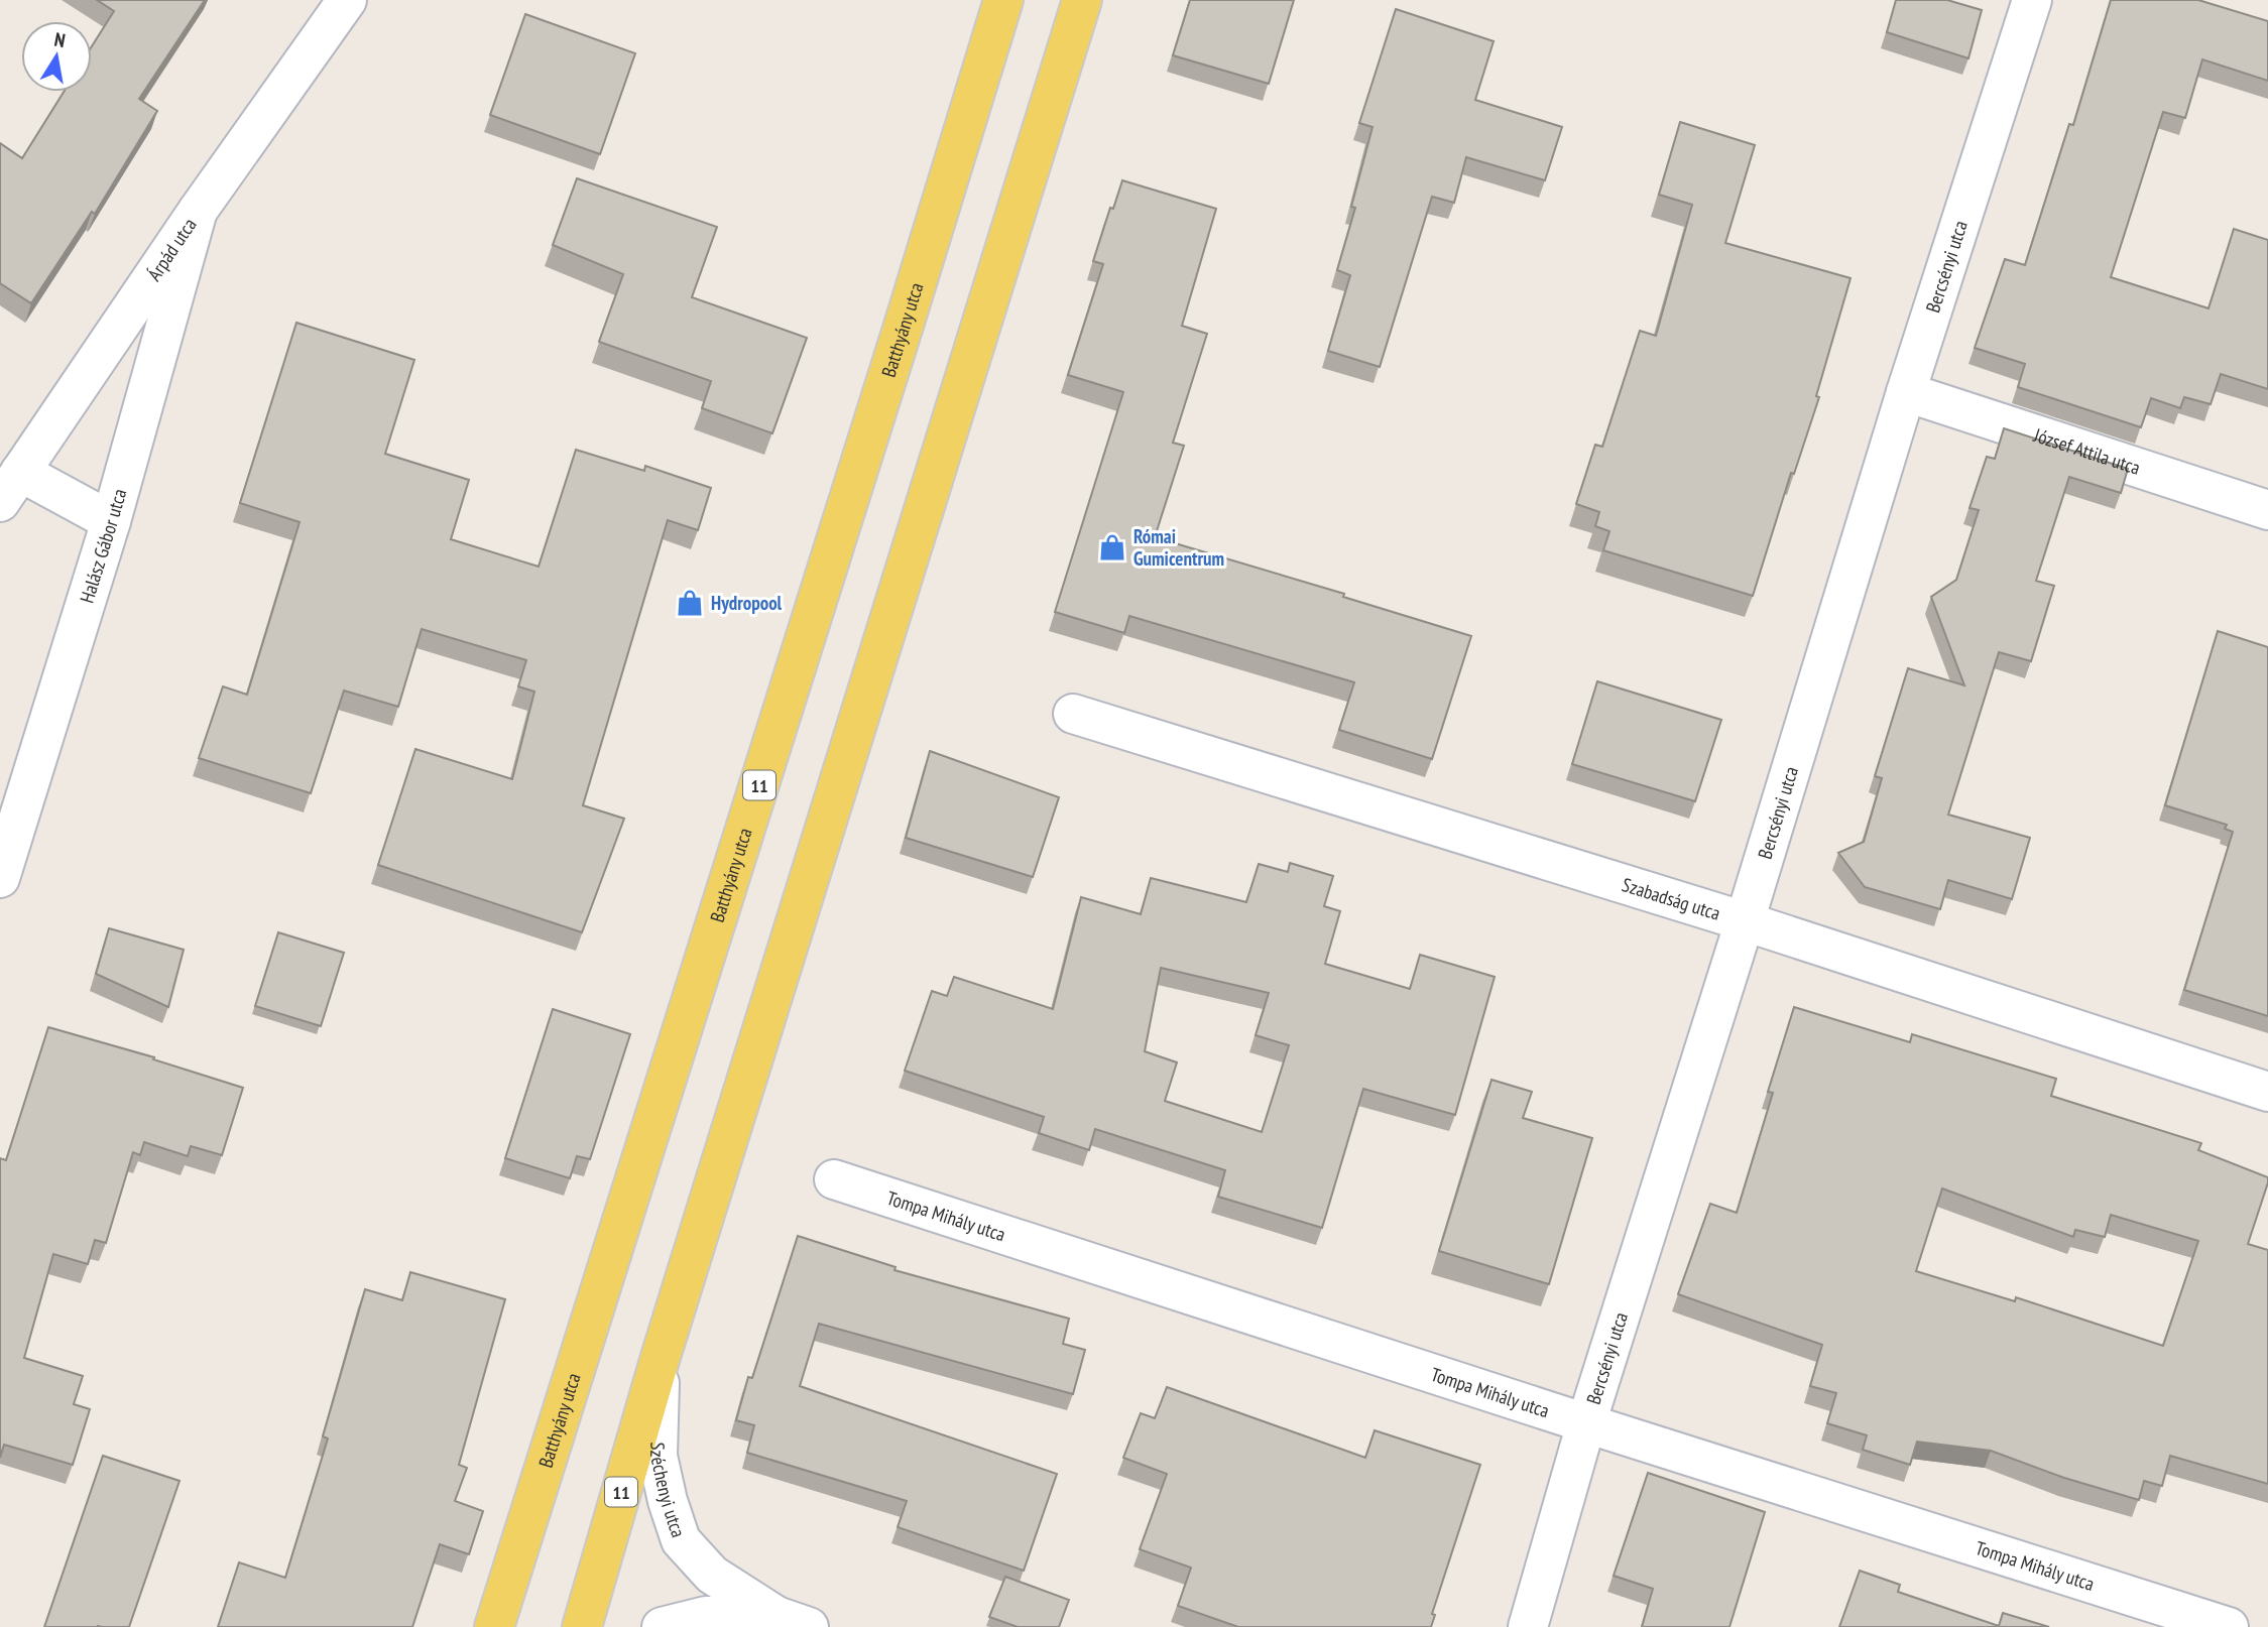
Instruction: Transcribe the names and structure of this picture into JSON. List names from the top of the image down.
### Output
{
  "streets": {
    "main road": ["Batthyány utca", "11"],
    "street": [
      "Árpád utca",
      "Bercsényi utca",
      "József Attila utca",
      "Halász Gábor utca",
      "Szabadság utca",
      "Tompa Mihály utca",
      "Széchenyi utca"
    ]
  },
  "crossings": [
    ["Árpád utca", "Halász Gábor utca"],
    ["Bercsényi utca", "József Attila utca"],
    ["Bercsényi utca", "Szabadság utca"],
    ["Bercsényi utca", "Tompa Mihály utca"],
    ["11", "Széchenyi utca"]
  ],
  "places": {
    "shop": ["Római Gumicentrum", "Hydropool"]
  },
  "north": "top"
}
